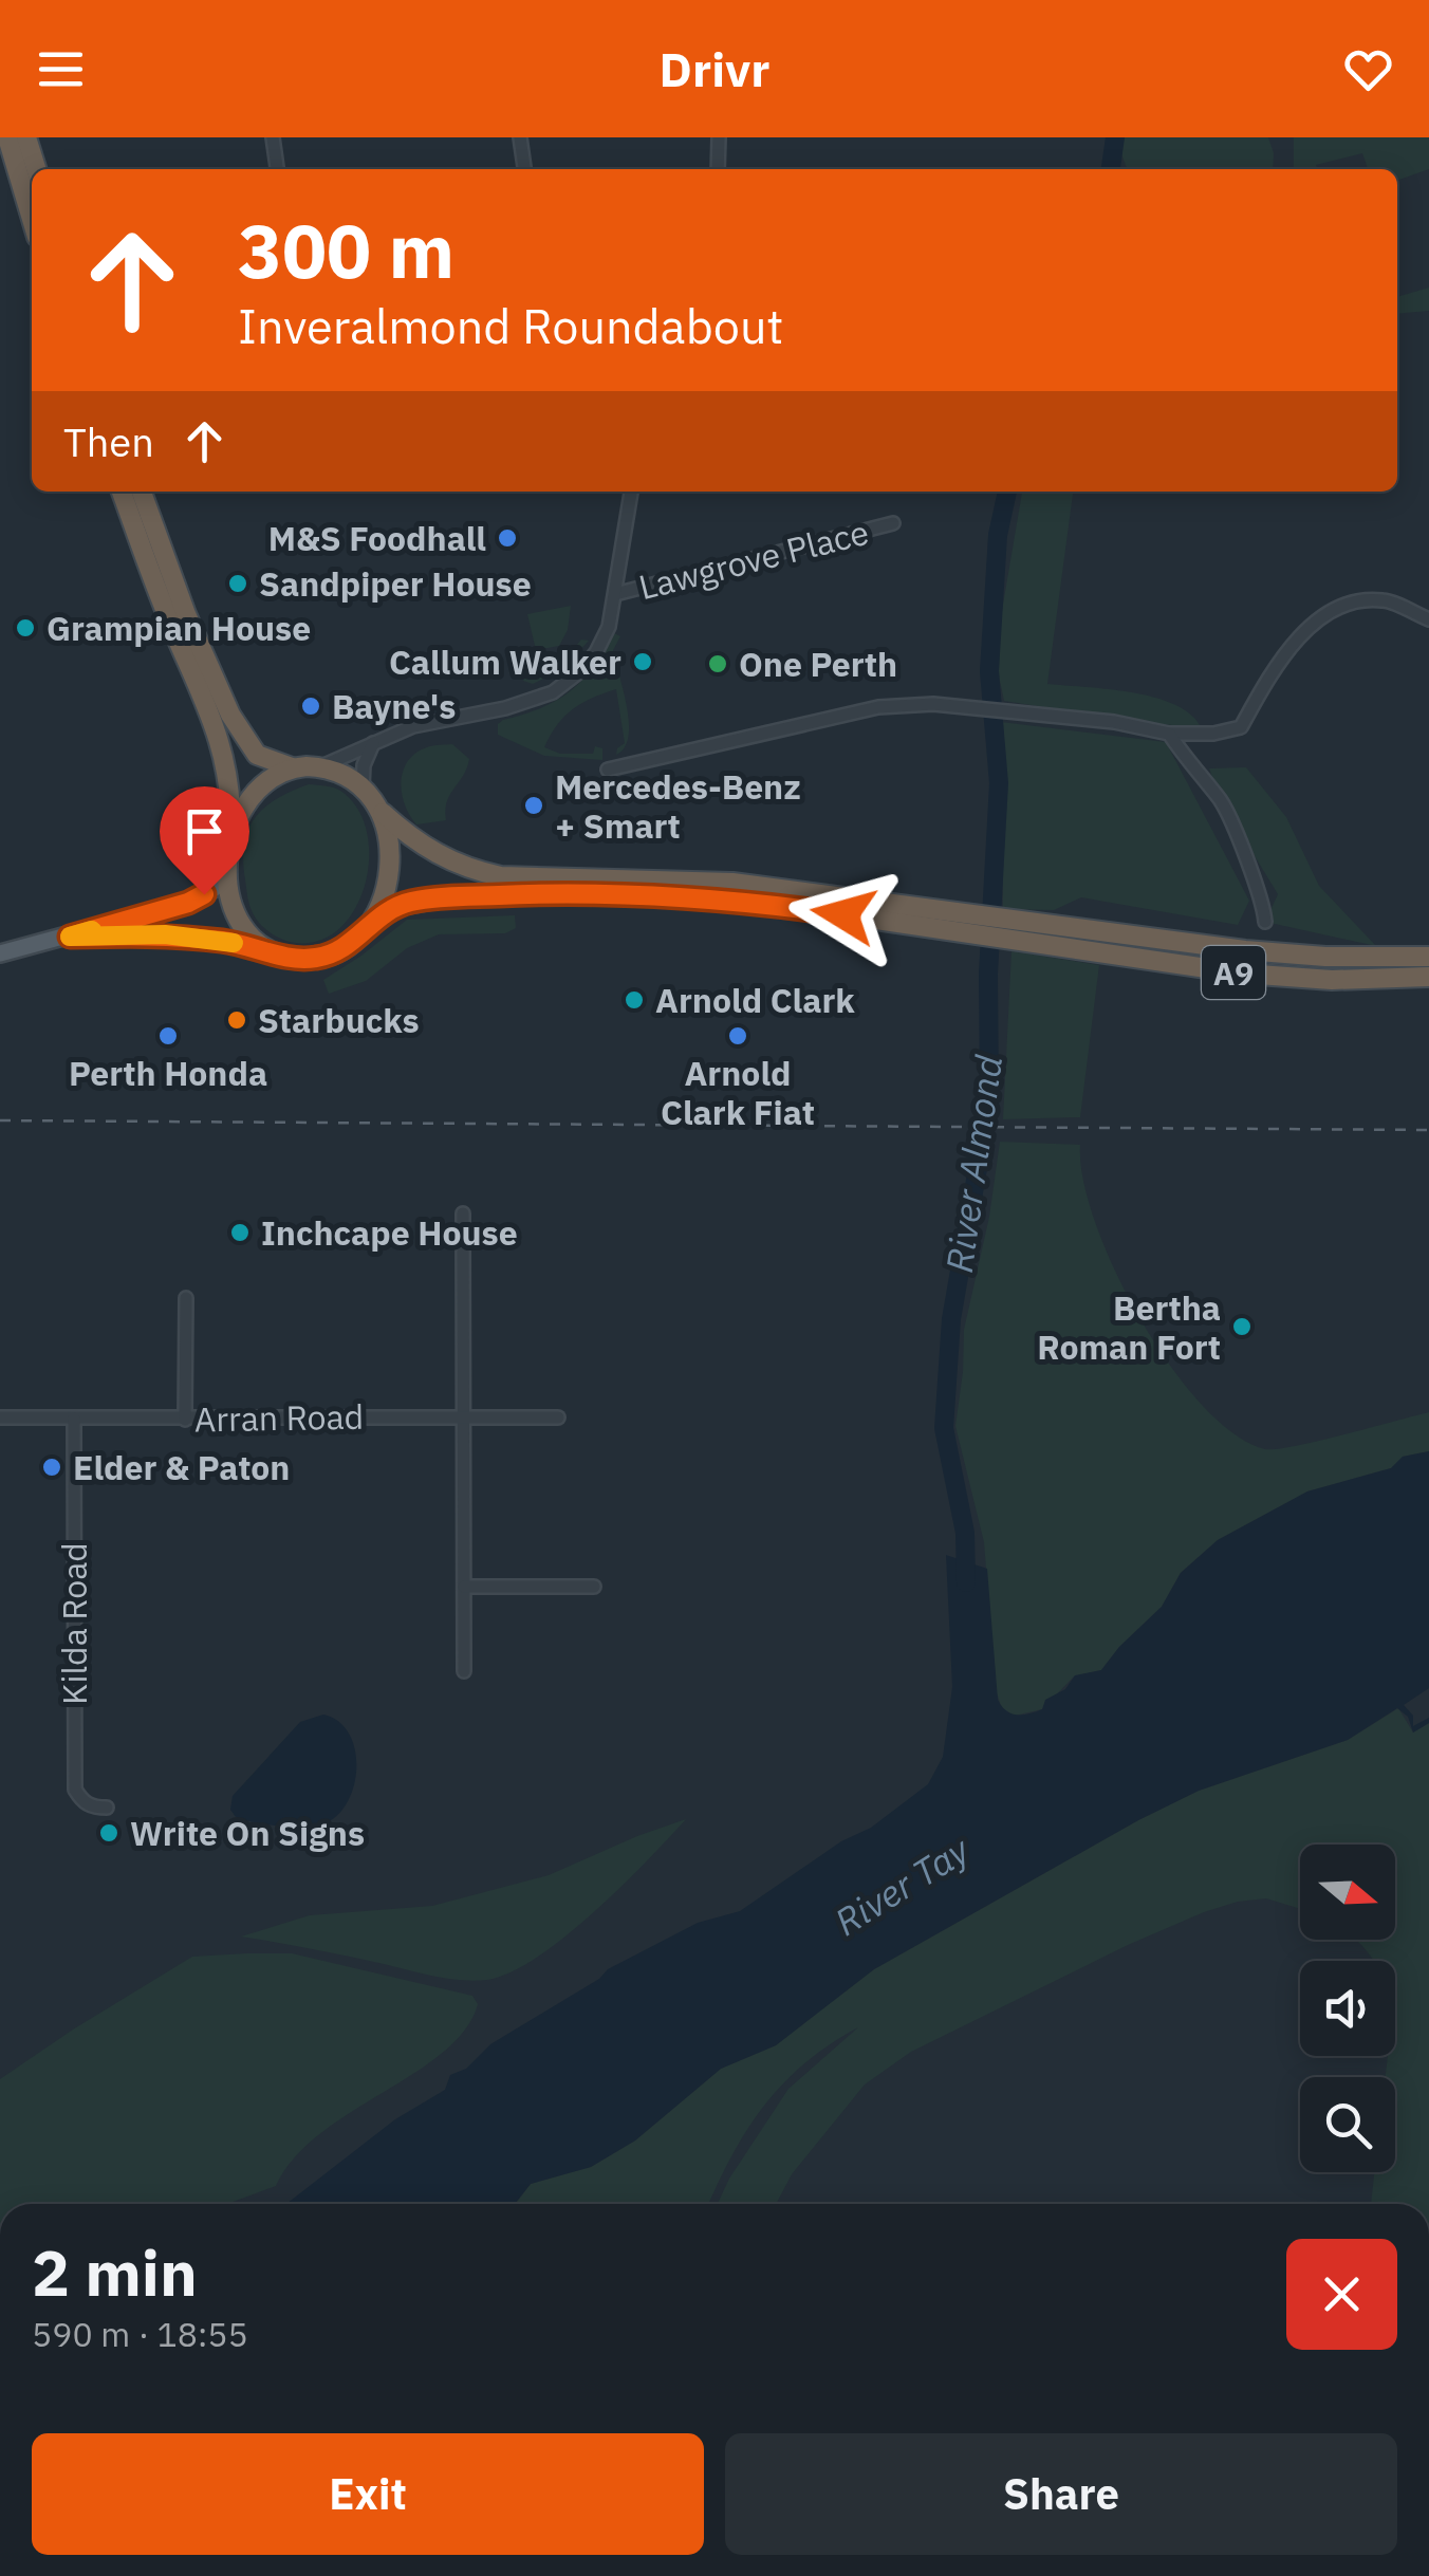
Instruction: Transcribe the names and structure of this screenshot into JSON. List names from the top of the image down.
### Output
{
  "streets": {
    "highway": ["A9"],
    "street": ["Lawgrove Place", "Arran Road", "Kilda Road"]
  },
  "crossings": [
    ["Arran Road", "Kilda Road"]
  ],
  "water": ["River Almond", "River Tay"],
  "places": [
    "M&S Foodhall",
    "Sandpiper House",
    "Grampian House",
    "Callum Walker",
    "One Perth",
    "Bayne's",
    "Mercedes-Benz + Smart",
    "Arnold Clark",
    "Starbucks",
    "Perth Honda",
    "Arnold Clark Fiat",
    "Inchcape House",
    "Bertha Roman Fort",
    "Elder & Paton",
    "Write On Signs"
  ],
  "north": "right",
  "page": {
    "header": "Drivr",
    "turn": ["300 m", "Inveralmond Roundabout"],
    "then": "Then",
    "heading": ["2 min", "590 m · 18:55"],
    "buttons": ["Exit", "Share"]
  }
}
